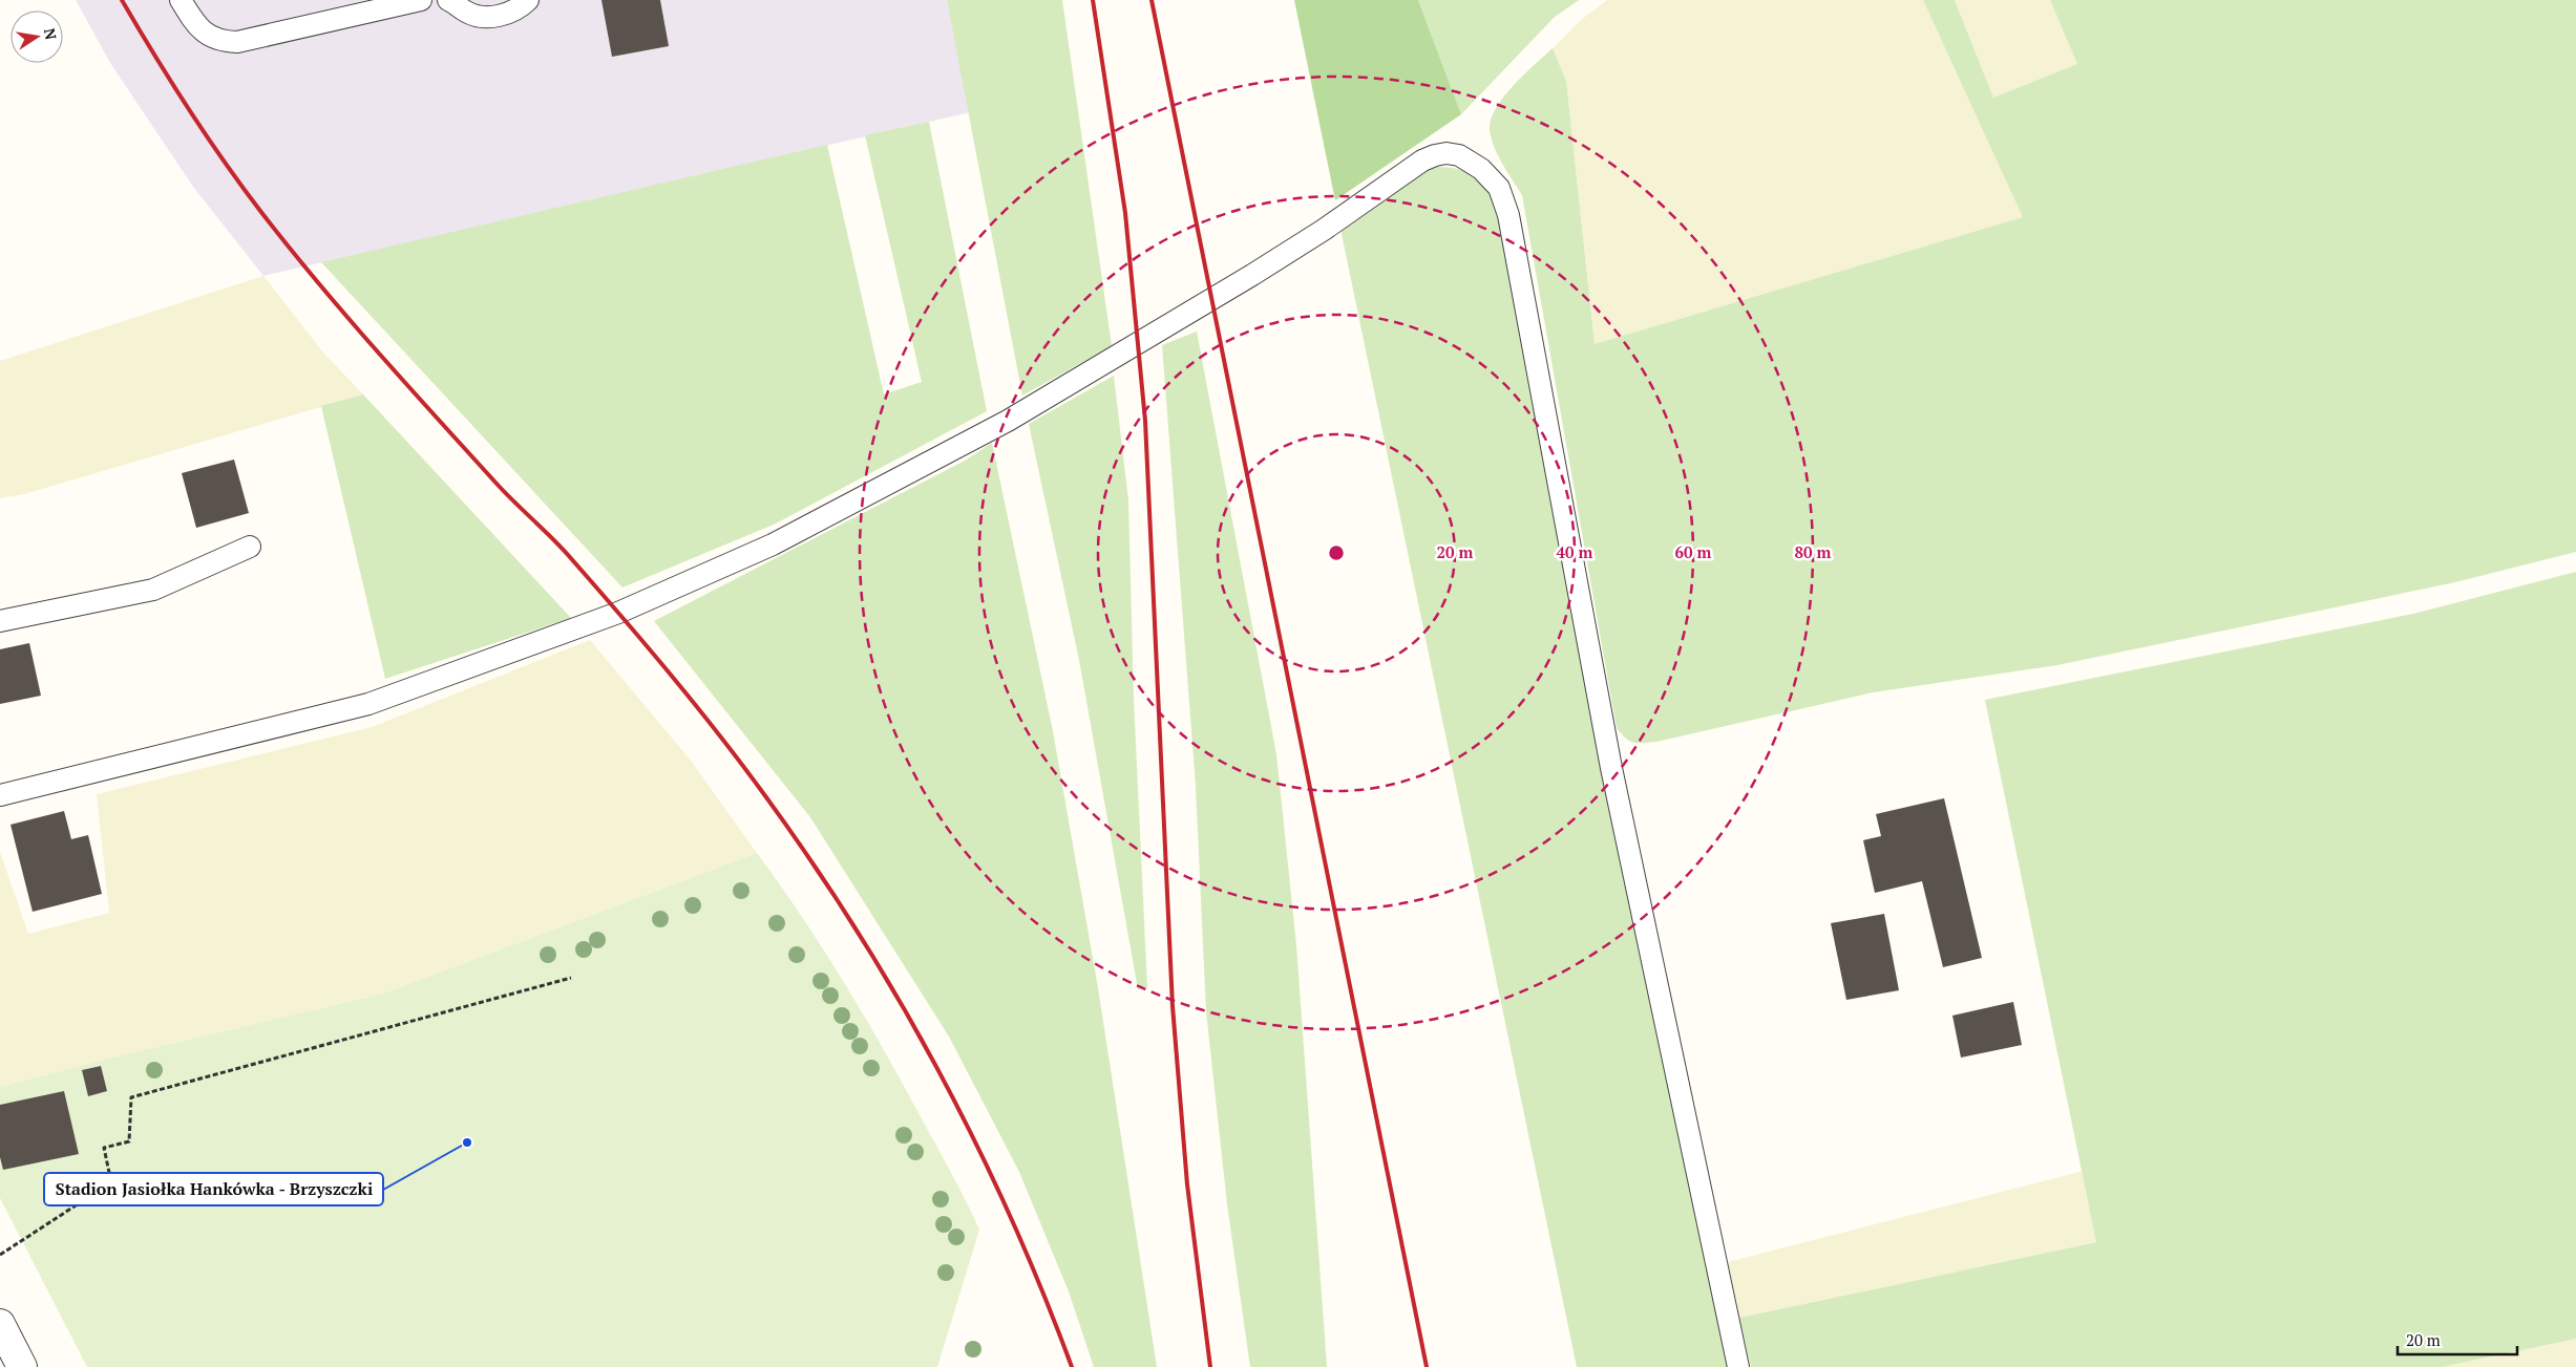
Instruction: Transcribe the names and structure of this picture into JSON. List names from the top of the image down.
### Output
{
  "places": ["Stadion Jasiołka Hankówka - Brzyszczki"],
  "scale_bar": "20 m",
  "north": "right",
  "rings": [
    "20 m",
    "40 m",
    "60 m",
    "80 m"
  ]
}
